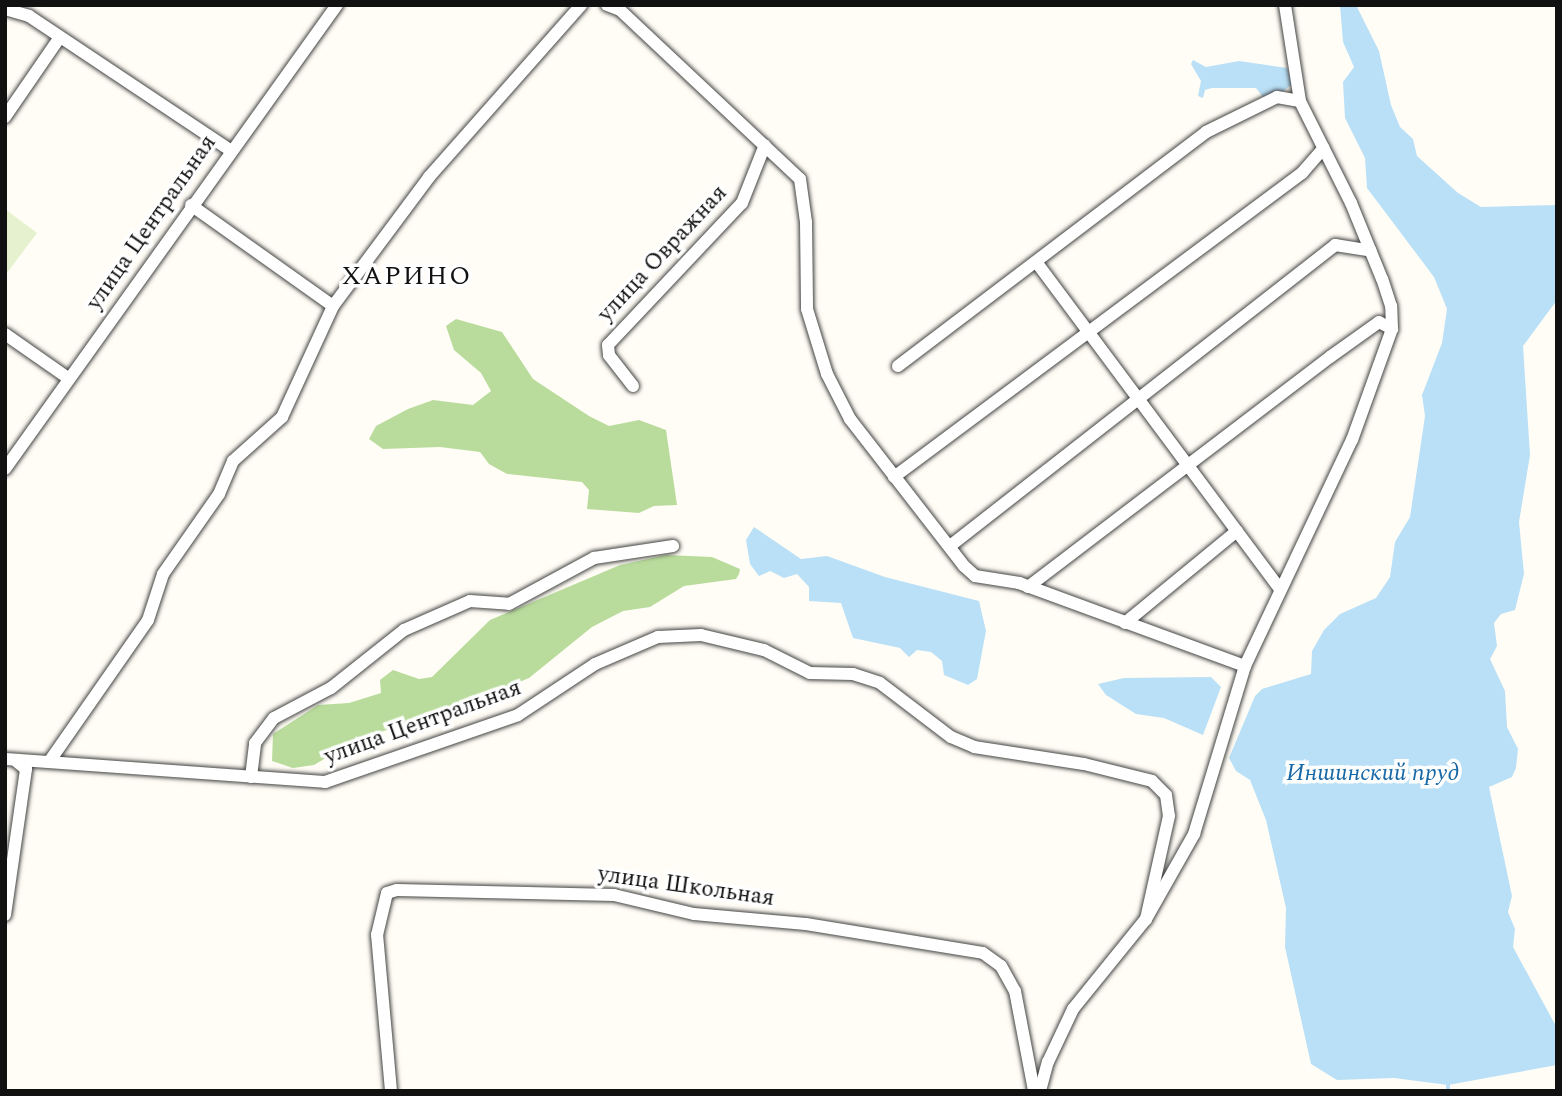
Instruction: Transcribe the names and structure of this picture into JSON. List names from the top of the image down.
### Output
{
  "streets": {
    "street": ["улица Центральная", "улица Овражная", "улица Школьная"]
  },
  "districts": ["ХАРИНО"],
  "water": ["Иншинский пруд"]
}
